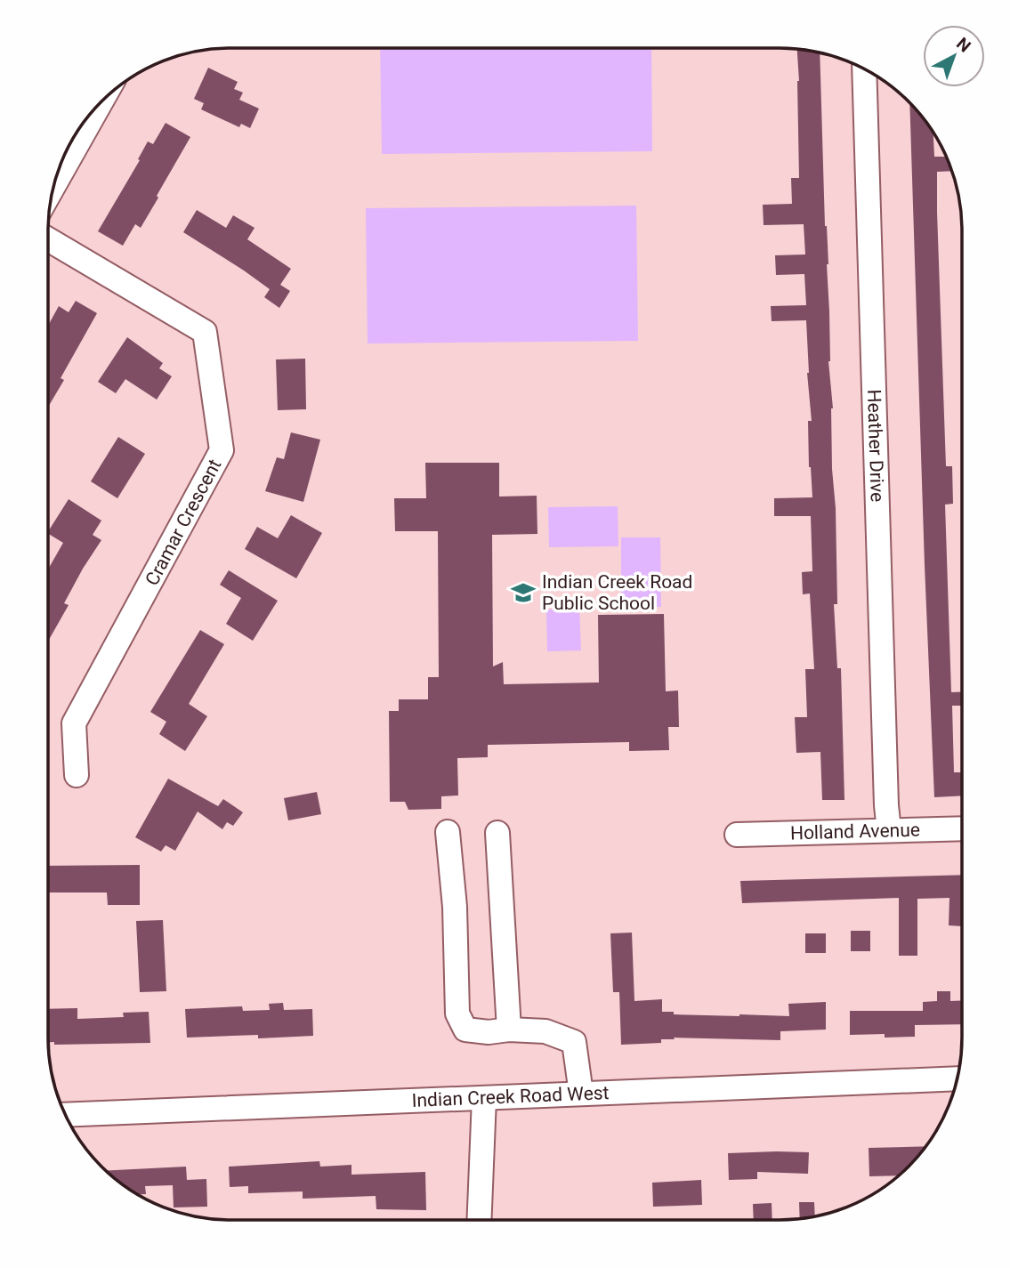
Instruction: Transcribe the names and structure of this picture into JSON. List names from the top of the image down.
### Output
{
  "streets": {
    "street": [
      "Heather Drive",
      "Cramar Crescent",
      "Holland Avenue",
      "Indian Creek Road West"
    ]
  },
  "crossings": [
    ["Heather Drive", "Holland Avenue"]
  ],
  "places": {
    "school or university": ["Indian Creek Road Public School"]
  },
  "north": "top right"
}
